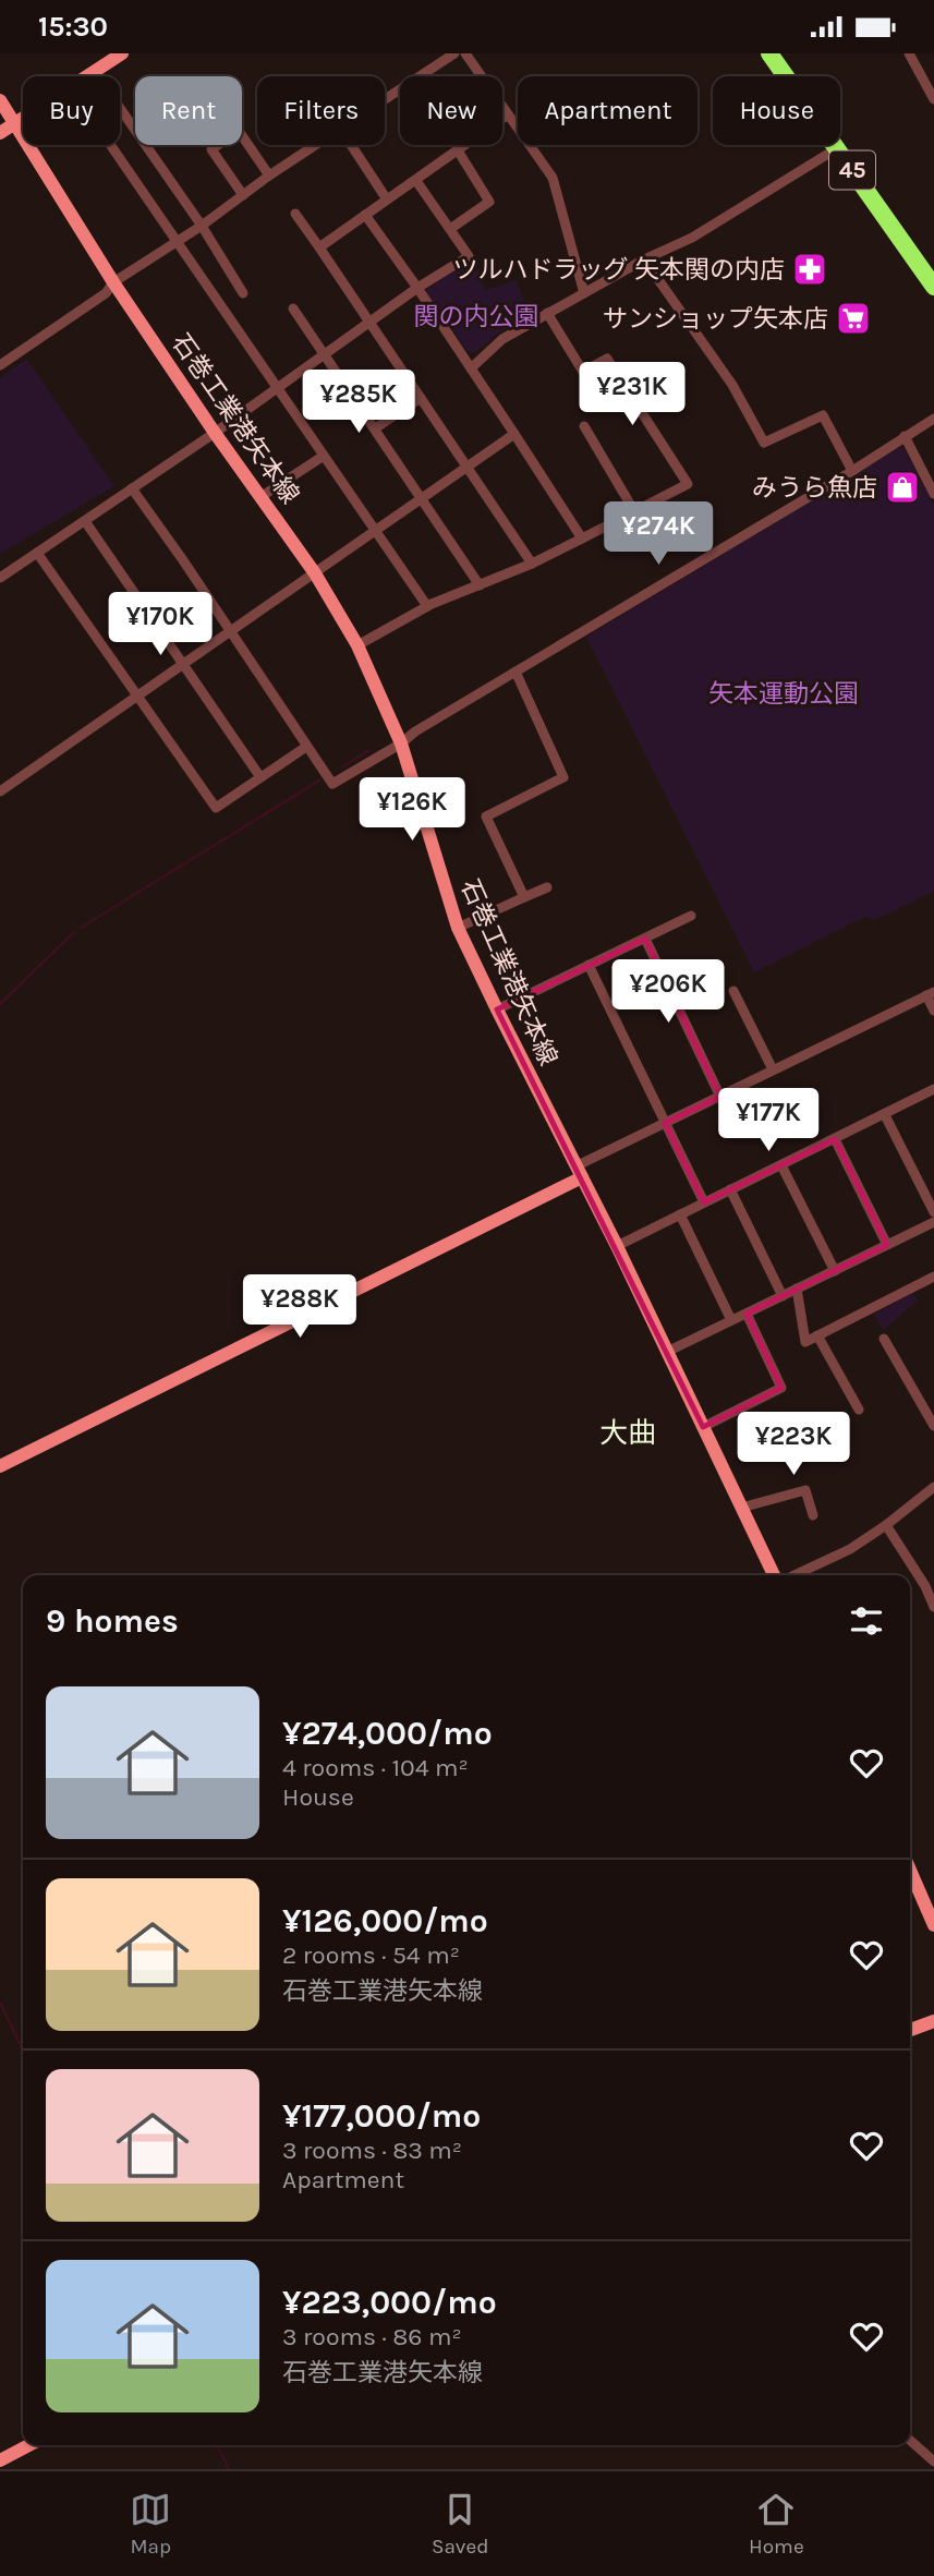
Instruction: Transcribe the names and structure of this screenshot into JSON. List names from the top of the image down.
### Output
{
  "streets": {
    "highway": ["45"],
    "main road": ["石巻工業港矢本線"]
  },
  "districts": ["大曲"],
  "parks": ["関の内公園", "矢本運動公園"],
  "places": {
    "pharmacy": ["ツルハドラッグ 矢本関の内店"],
    "supermarket": ["サンショップ矢本店"],
    "shop": ["みうら魚店"]
  },
  "page": {
    "status": "15:30",
    "chip": [
      "Buy",
      "Rent",
      "Filters",
      "New",
      "Apartment",
      "House"
    ],
    "price": [
      "¥231K",
      "¥285K",
      "¥274K",
      "¥170K",
      "¥126K",
      "¥206K",
      "¥177K",
      "¥288K",
      "¥223K"
    ],
    "heading": "9 homes",
    "list": [
      {
        "name": "¥274,000/mo",
        "note": "4 rooms · 104 m² · House"
      },
      {
        "name": "¥126,000/mo",
        "note": "2 rooms · 54 m² · 石巻工業港矢本線"
      },
      {
        "name": "¥177,000/mo",
        "note": "3 rooms · 83 m² · Apartment"
      },
      {
        "name": "¥223,000/mo",
        "note": "3 rooms · 86 m² · 石巻工業港矢本線"
      }
    ],
    "tabs": ["Map", "Saved", "Home"]
  }
}
